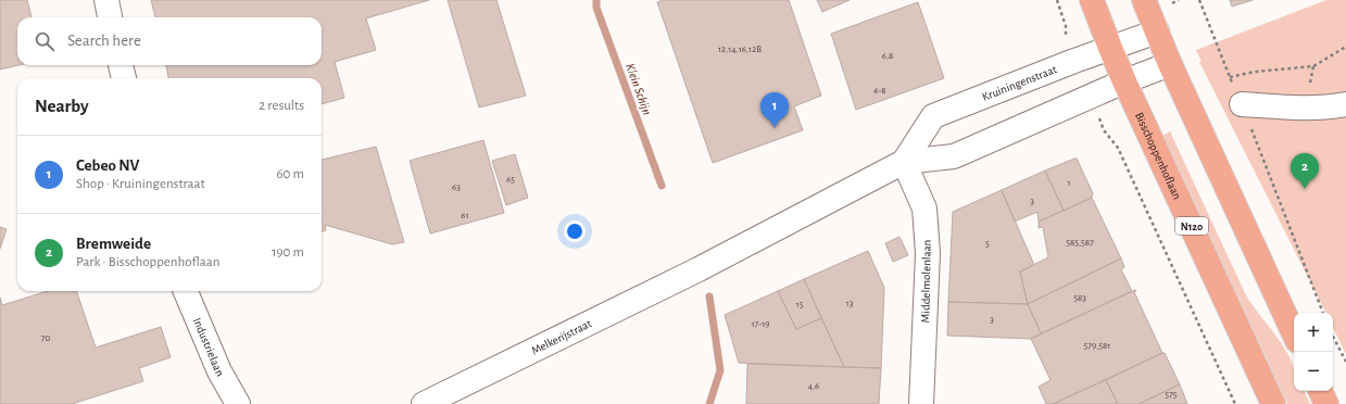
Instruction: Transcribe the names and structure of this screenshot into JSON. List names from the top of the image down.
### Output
{
  "streets": {
    "main road": ["Bisschoppenhoflaan", "N120"],
    "street": [
      "Kruiningenstraat",
      "Middelmolenlaan",
      "Melkerijstraat",
      "Industrielaan"
    ]
  },
  "crossings": [
    ["Kruiningenstraat", "Bisschoppenhoflaan"],
    ["Kruiningenstraat", "Middelmolenlaan"],
    ["Kruiningenstraat", "Melkerijstraat"]
  ],
  "water": ["Klein Schijn"],
  "house_numbers": [
    "12,14,16,12B",
    "6,8",
    "6-8",
    "65",
    "1",
    "63",
    "3",
    "61",
    "585,587",
    "5",
    "583",
    "13",
    "15",
    "3",
    "17-19",
    "70",
    "579,581",
    "4,6",
    "575"
  ],
  "page": {
    "search": "Search here",
    "heading": ["Nearby", "2 results"],
    "pins": ["1", "2"],
    "list": [
      {
        "mark": "1",
        "name": "Cebeo NV",
        "note": "Shop · Kruiningenstraat",
        "value": "60 m"
      },
      {
        "mark": "2",
        "name": "Bremweide",
        "note": "Park · Bisschoppenhoflaan",
        "value": "190 m"
      }
    ],
    "map_buttons": ["+", "−"]
  }
}
